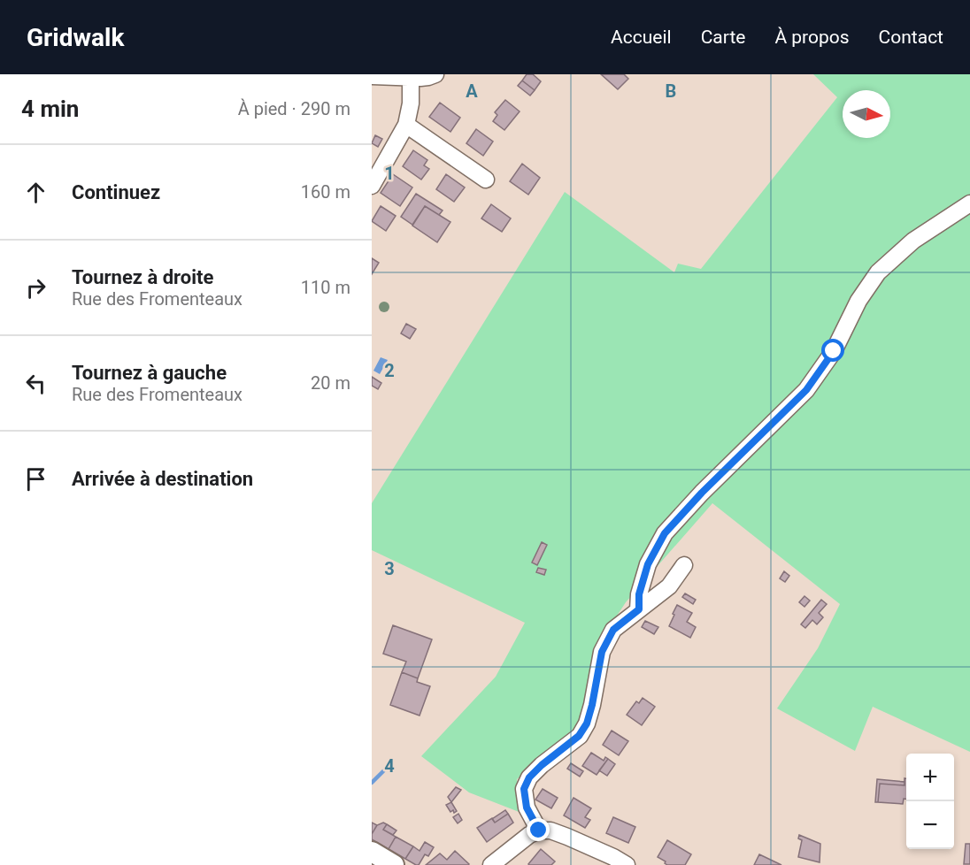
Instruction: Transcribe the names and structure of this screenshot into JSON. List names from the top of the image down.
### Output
{
  "north": "right",
  "page": {
    "header": "Gridwalk",
    "nav": [
      "Accueil",
      "Carte",
      "À propos",
      "Contact"
    ],
    "heading": ["4 min", "À pied · 290 m"],
    "list": [
      ["Continuez", "160 m"],
      ["Tournez à droite", "Rue des Fromenteaux", "110 m"],
      ["Tournez à gauche", "Rue des Fromenteaux", "20 m"],
      "Arrivée à destination"
    ],
    "map_buttons": ["+", "−"]
  },
  "grid": {
    "columns": ["A", "B"],
    "rows": [
      "1",
      "2",
      "3",
      "4"
    ]
  }
}
